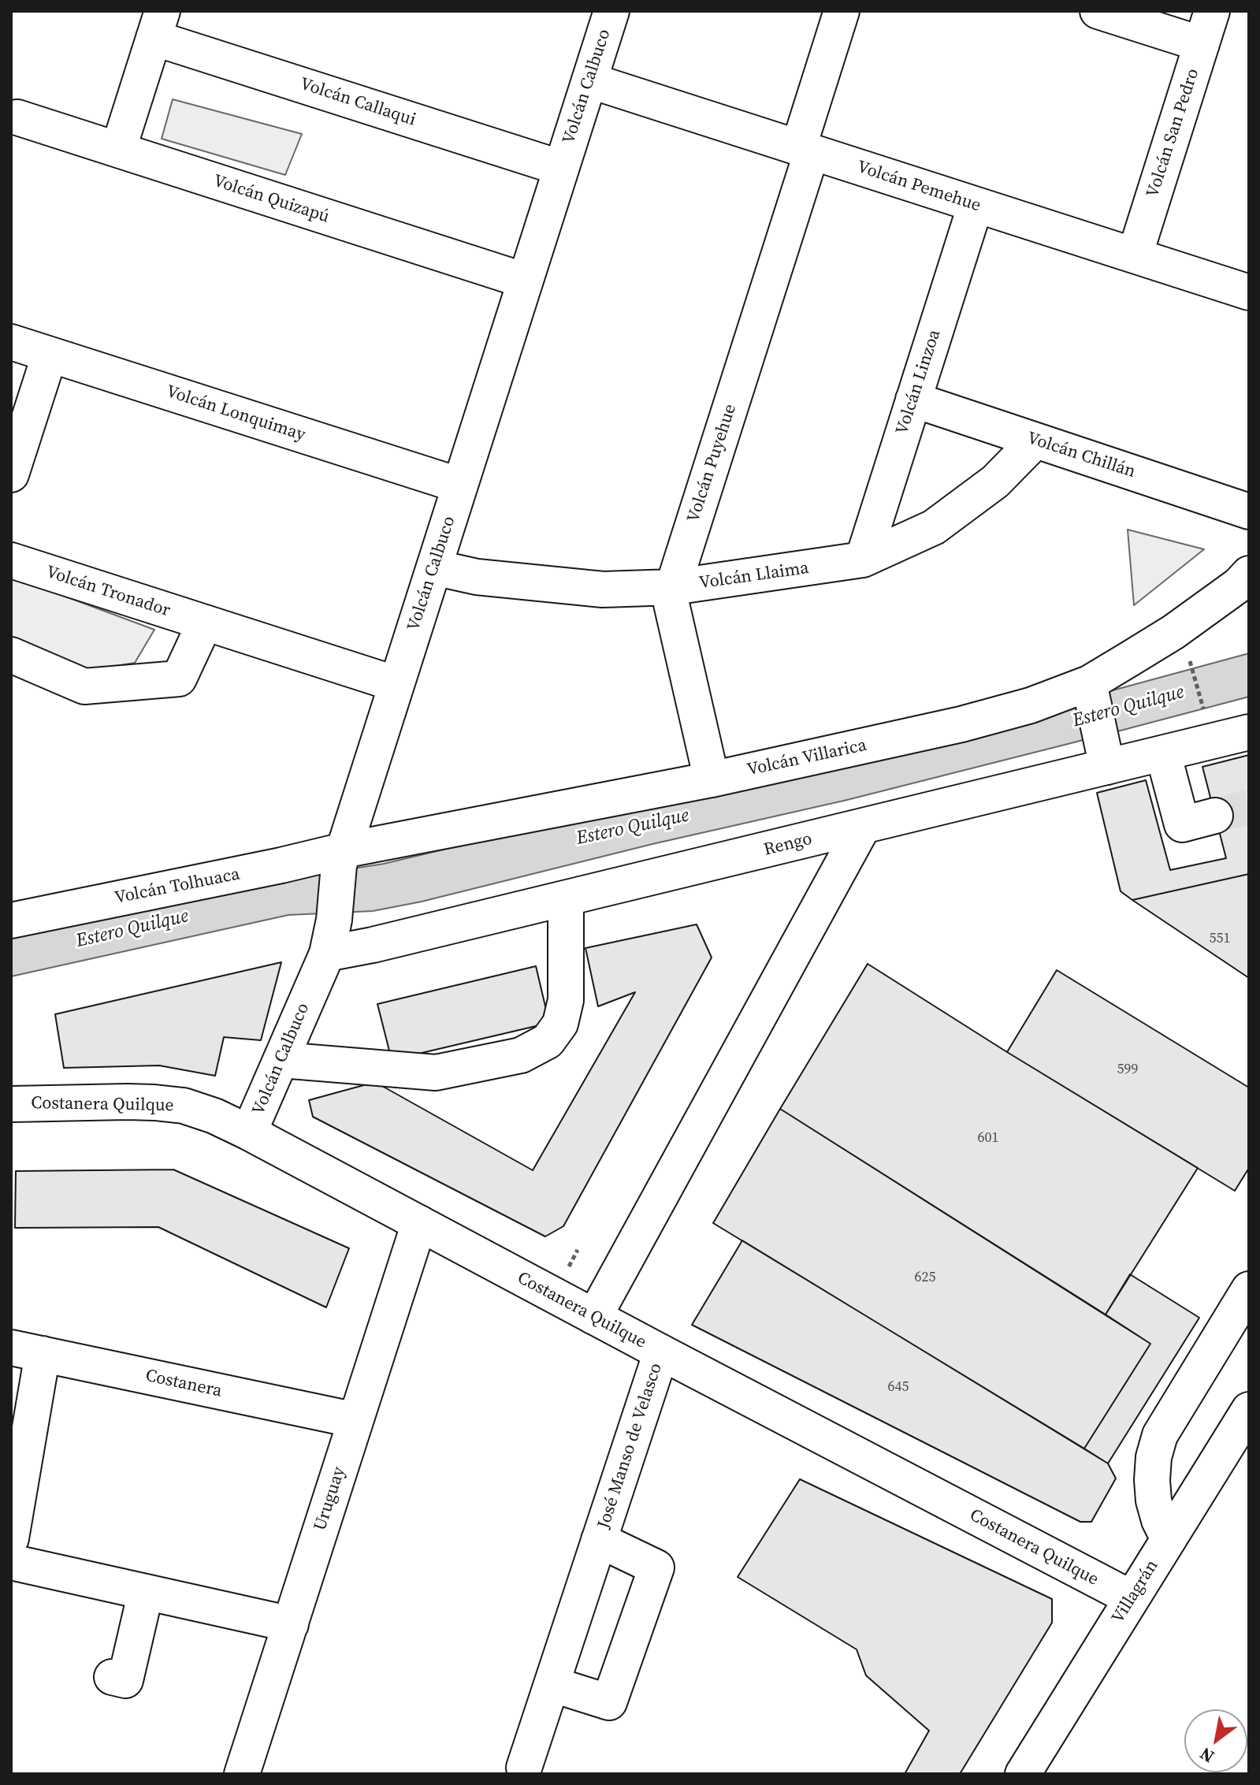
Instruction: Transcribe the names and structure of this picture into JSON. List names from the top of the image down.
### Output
{
  "streets": {
    "street": [
      "Volcán Calbuco",
      "Volcán Callaqui",
      "Volcán San Pedro",
      "Volcán Pemehue",
      "Volcán Quizapú",
      "Volcán Linzoa",
      "Volcán Lonquimay",
      "Volcán Chillán",
      "Volcán Puyehue",
      "Volcán Llaima",
      "Volcán Tronador",
      "Volcán Villarica",
      "Rengo",
      "Volcán Tolhuaca",
      "Costanera Quilque",
      "Costanera",
      "José Manso de Velasco",
      "Uruguay",
      "Villagrán"
    ]
  },
  "crossings": [
    ["Volcán Calbuco", "Volcán Callaqui"],
    ["Volcán Calbuco", "Volcán Pemehue"],
    ["Volcán Calbuco", "Volcán Quizapú"],
    ["Volcán Calbuco", "Volcán Lonquimay"],
    ["Volcán Calbuco", "Volcán Llaima"],
    ["Volcán Calbuco", "Volcán Tronador"],
    ["Volcán Calbuco", "Volcán Villarica"],
    ["Volcán Calbuco", "Rengo"],
    ["Volcán Calbuco", "Volcán Tolhuaca"],
    ["Volcán Calbuco", "Costanera Quilque"],
    ["Volcán San Pedro", "Volcán Pemehue"],
    ["Volcán Pemehue", "Volcán Linzoa"],
    ["Volcán Pemehue", "Volcán Puyehue"],
    ["Volcán Linzoa", "Volcán Chillán"],
    ["Volcán Linzoa", "Volcán Llaima"],
    ["Volcán Chillán", "Volcán Llaima"],
    ["Volcán Puyehue", "Volcán Llaima"],
    ["Volcán Puyehue", "Volcán Villarica"],
    ["Volcán Villarica", "Volcán Tolhuaca"],
    ["Costanera Quilque", "José Manso de Velasco"],
    ["Costanera Quilque", "Uruguay"],
    ["Costanera Quilque", "Villagrán"],
    ["Costanera", "Uruguay"]
  ],
  "water": ["Estero Quilque"],
  "house_numbers": [
    "551",
    "599",
    "601",
    "625",
    "645"
  ],
  "north": "bottom left"
}
